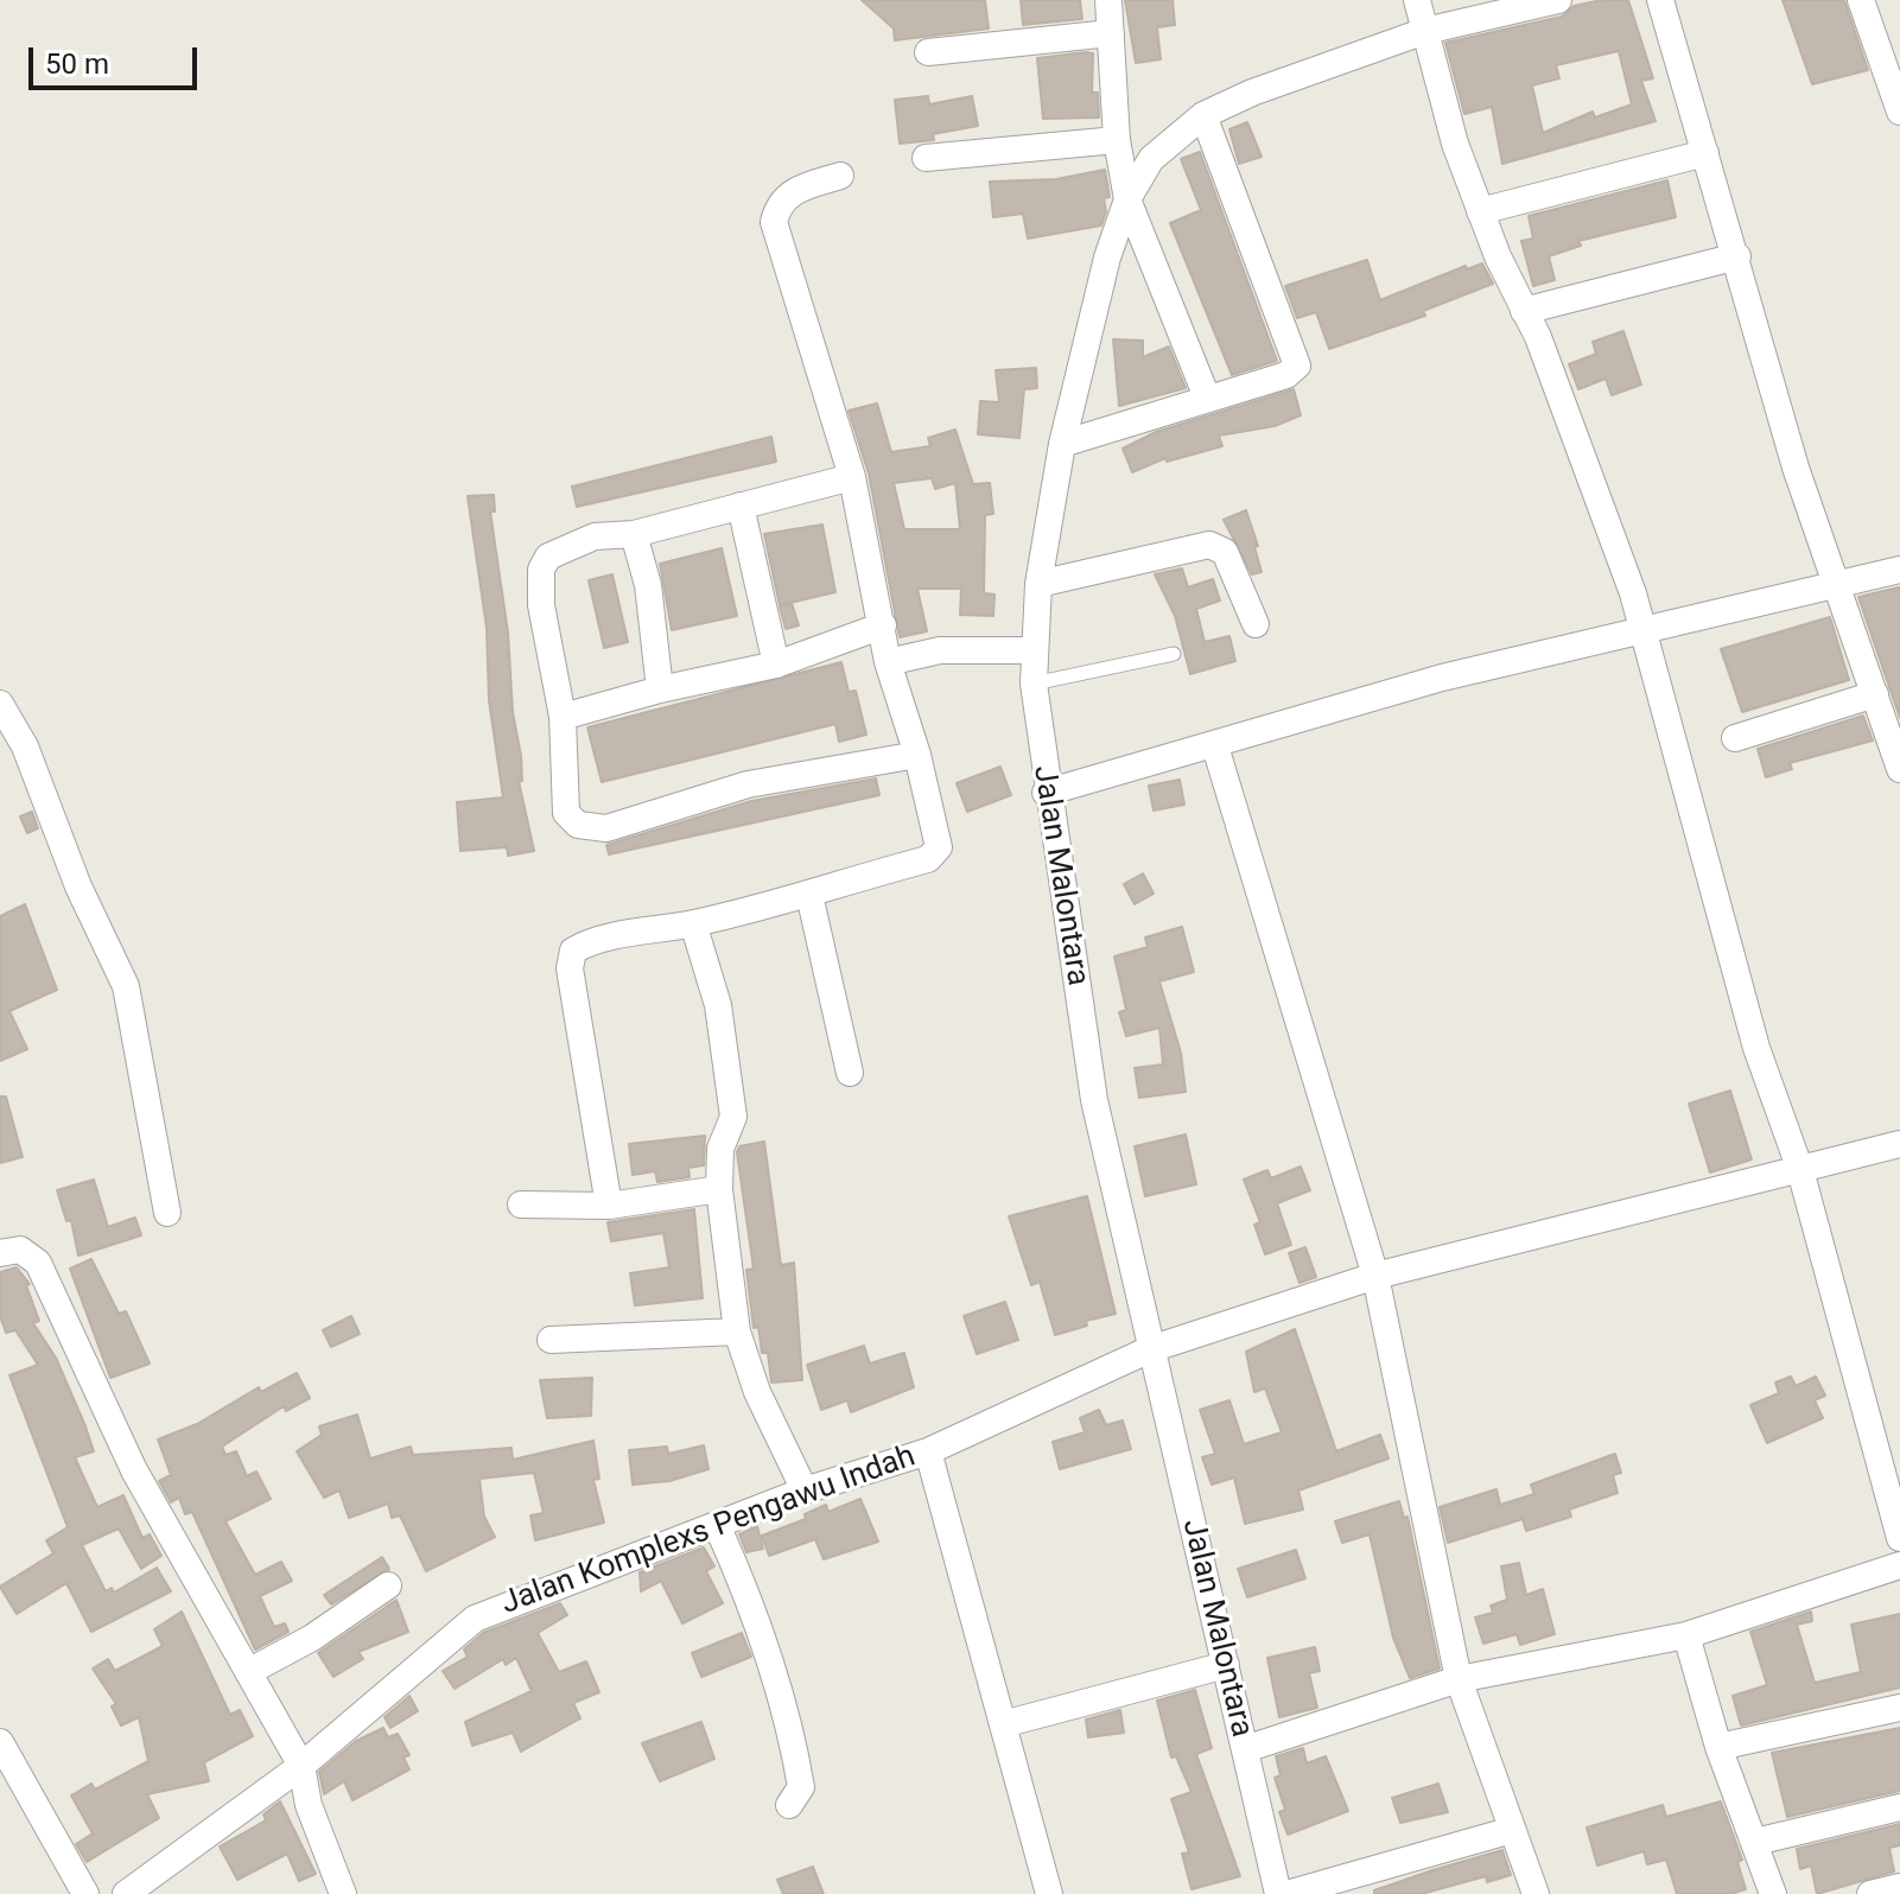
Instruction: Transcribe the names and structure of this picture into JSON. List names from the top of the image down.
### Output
{
  "streets": {
    "street": ["Jalan Malontara", "Jalan Komplexs Pengawu Indah"]
  },
  "crossings": [
    ["Jalan Malontara", "Jalan Komplexs Pengawu Indah"]
  ],
  "scale_bar": "50 m"
}
